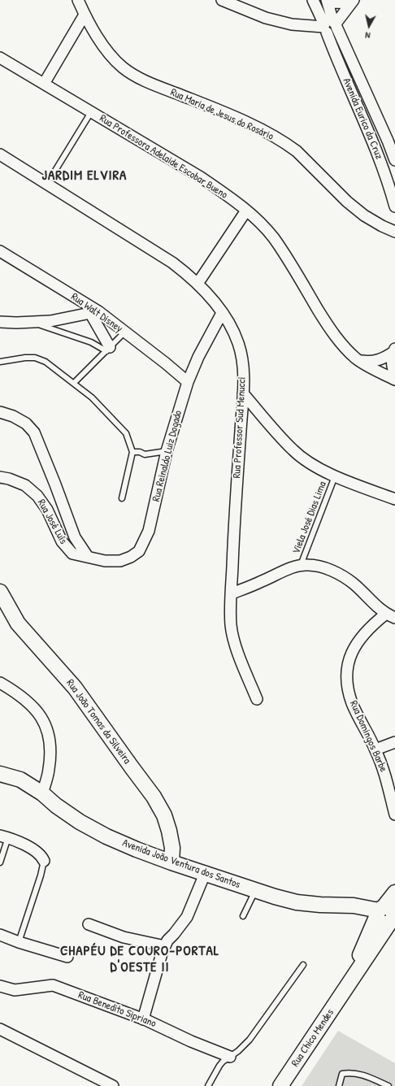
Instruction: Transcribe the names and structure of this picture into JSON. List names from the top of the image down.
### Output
{
  "streets": {
    "street": [
      "Rua Maria de Jesus do Rosário",
      "Avenida Eurico da Cruz",
      "Rua Professora Adelaide Escobar Bueno",
      "Rua Walt Disney",
      "Rua Professor Sud Menucci",
      "Rua Reinaldo Luiz Dogado",
      "Rua José Luís",
      "Rua João Tomas da Silveira",
      "Rua Domingos Barbe",
      "Avenida João Ventura dos Santos",
      "Rua Benedito Sipriano",
      "Rua Chico Mendes"
    ],
    "lane": ["Viela José Dias Lima"]
  },
  "crossings": [
    ["Rua Walt Disney", "Rua Reinaldo Luiz Dogado"],
    ["Rua Professor Sud Menucci", "Rua Reinaldo Luiz Dogado"],
    ["Rua Reinaldo Luiz Dogado", "Rua José Luís"],
    ["Rua João Tomas da Silveira", "Avenida João Ventura dos Santos"],
    ["Avenida João Ventura dos Santos", "Rua Chico Mendes"]
  ],
  "districts": ["JARDIM ELVIRA", "CHAPÉU DE COURO-PORTAL D'OESTE II"],
  "north": "bottom"
}
